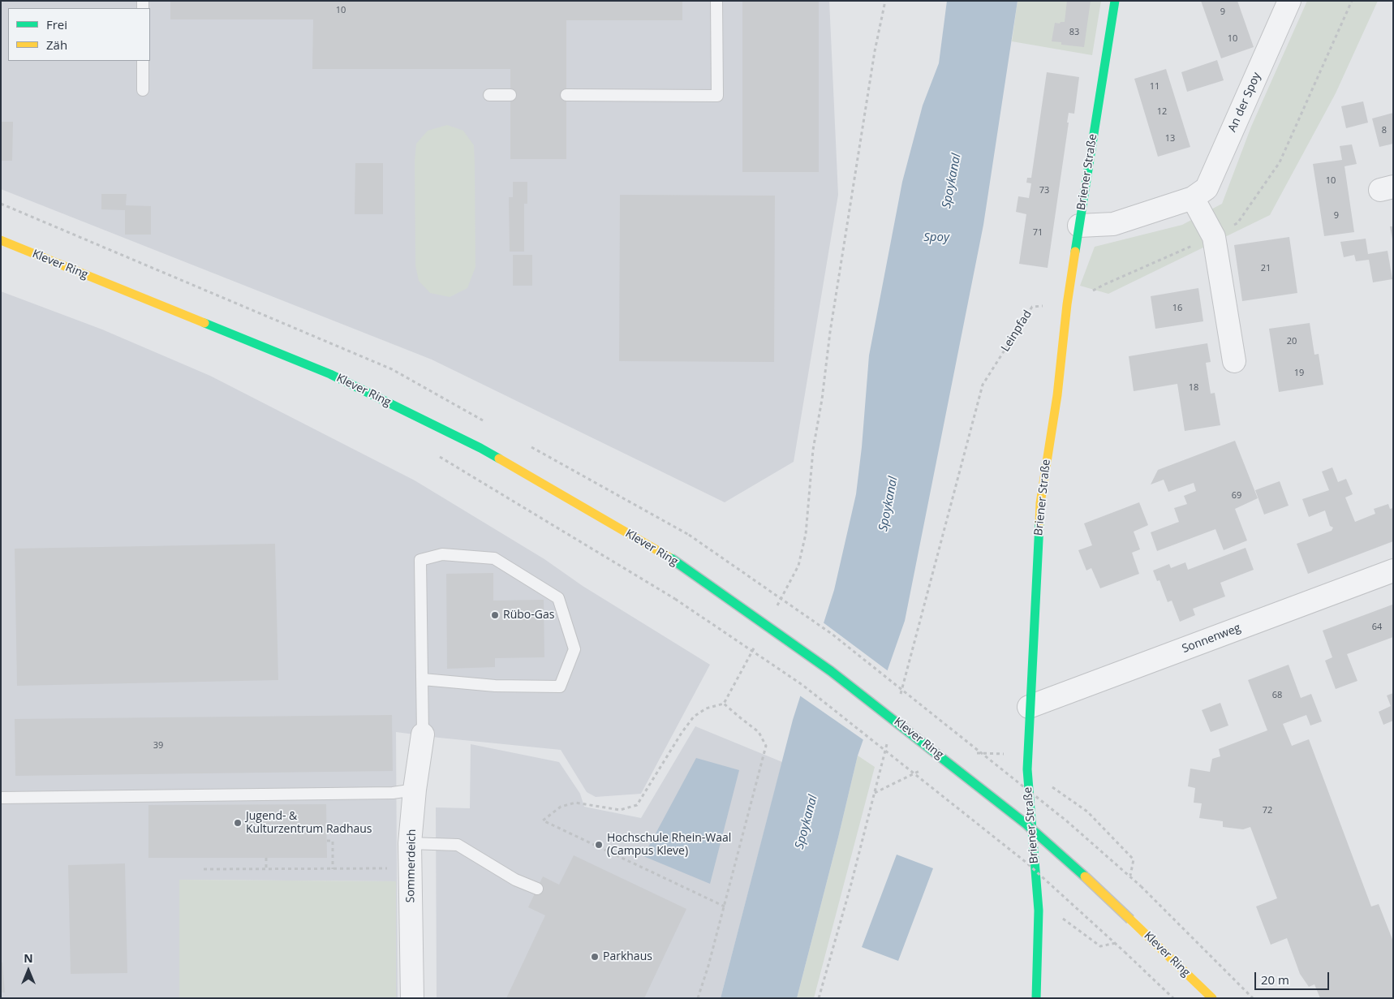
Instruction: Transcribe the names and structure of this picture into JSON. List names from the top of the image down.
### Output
{
  "streets": {
    "main road": ["Briener Straße", "Klever Ring"],
    "street": ["An der Spoy", "Sonnenweg", "Sommerdeich"],
    "path": ["Leinpfad"]
  },
  "crossings": [
    ["An der Spoy", "Briener Straße"],
    ["Briener Straße", "Leinpfad"],
    ["Briener Straße", "Sonnenweg"]
  ],
  "water": ["Spoykanal", "Spoy"],
  "places": [
    "Rübo-Gas",
    "Jugend- & Kulturzentrum Radhaus",
    "Hochschule Rhein-Waal (Campus Kleve)",
    "Parkhaus"
  ],
  "house_numbers": [
    "10",
    "9",
    "83",
    "10",
    "11",
    "12",
    "8",
    "13",
    "10",
    "73",
    "9",
    "71",
    "21",
    "16",
    "20",
    "19",
    "18",
    "69",
    "64",
    "68",
    "39",
    "72"
  ],
  "legend": ["Frei", "Zäh"],
  "scale_bar": "20 m",
  "north": "top"
}
